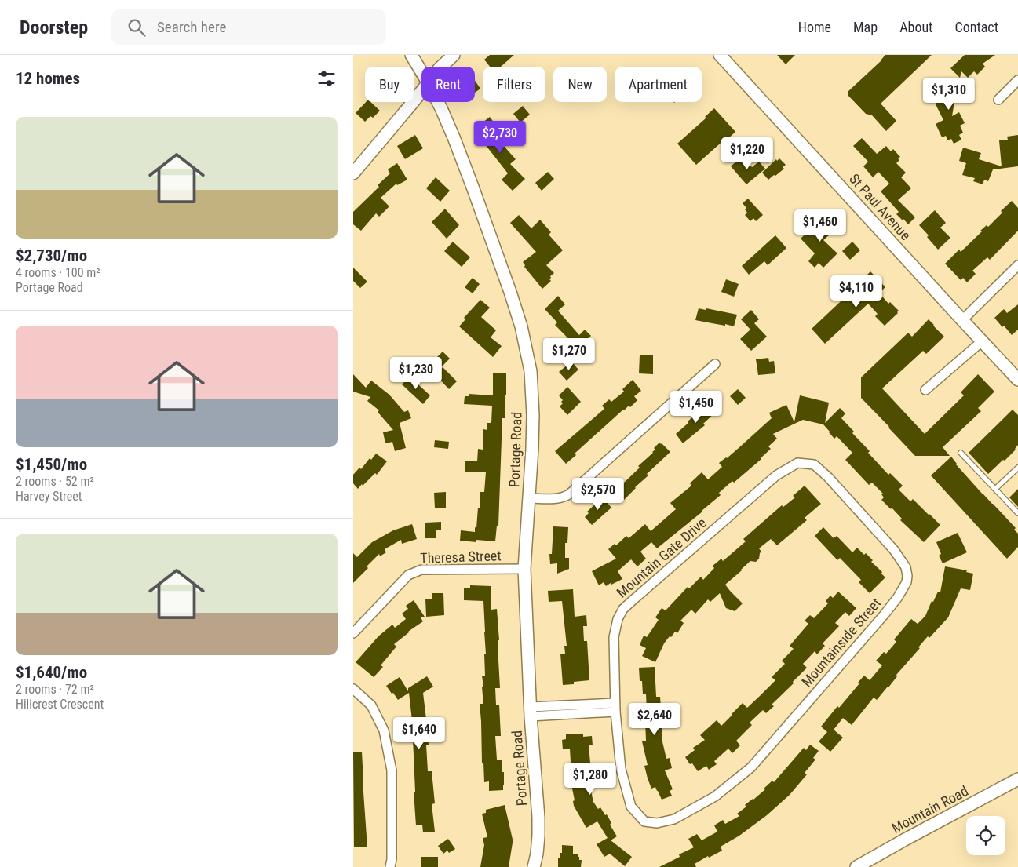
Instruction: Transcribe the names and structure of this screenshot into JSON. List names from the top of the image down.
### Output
{
  "streets": {
    "street": [
      "St Paul Avenue",
      "Portage Road",
      "Theresa Street",
      "Mountain Gate Drive",
      "Mountainside Street",
      "Mountain Road"
    ]
  },
  "crossings": [
    ["Portage Road", "Theresa Street"],
    ["Mountain Gate Drive", "Mountainside Street"]
  ],
  "page": {
    "header": "Doorstep",
    "search": "Search here",
    "nav": [
      "Home",
      "Map",
      "About",
      "Contact"
    ],
    "heading": "12 homes",
    "chip": [
      "Buy",
      "Rent",
      "Filters",
      "New",
      "Apartment"
    ],
    "price": [
      "$1,310",
      "$2,730",
      "$1,220",
      "$1,460",
      "$4,110",
      "$1,270",
      "$1,230",
      "$1,450",
      "$2,570",
      "$2,640",
      "$1,640",
      "$1,280"
    ],
    "list": [
      {
        "name": "$2,730/mo",
        "note": "4 rooms · 100 m² · Portage Road"
      },
      {
        "name": "$1,450/mo",
        "note": "2 rooms · 52 m² · Harvey Street"
      },
      {
        "name": "$1,640/mo",
        "note": "2 rooms · 72 m² · Hillcrest Crescent"
      }
    ]
  }
}
